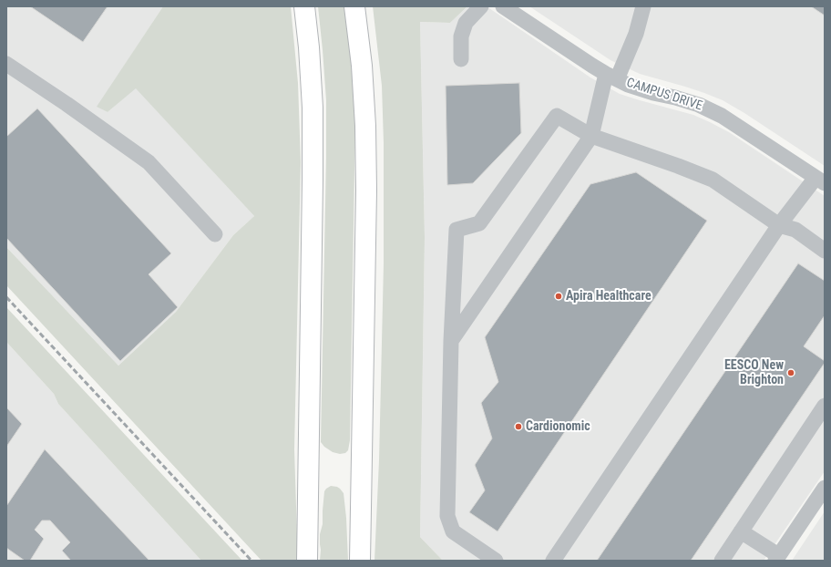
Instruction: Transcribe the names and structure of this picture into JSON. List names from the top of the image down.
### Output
{
  "streets": {
    "street": ["CAMPUS DRIVE"]
  },
  "places": ["Apira Healthcare", "EESCO New Brighton", "Cardionomic"]
}
